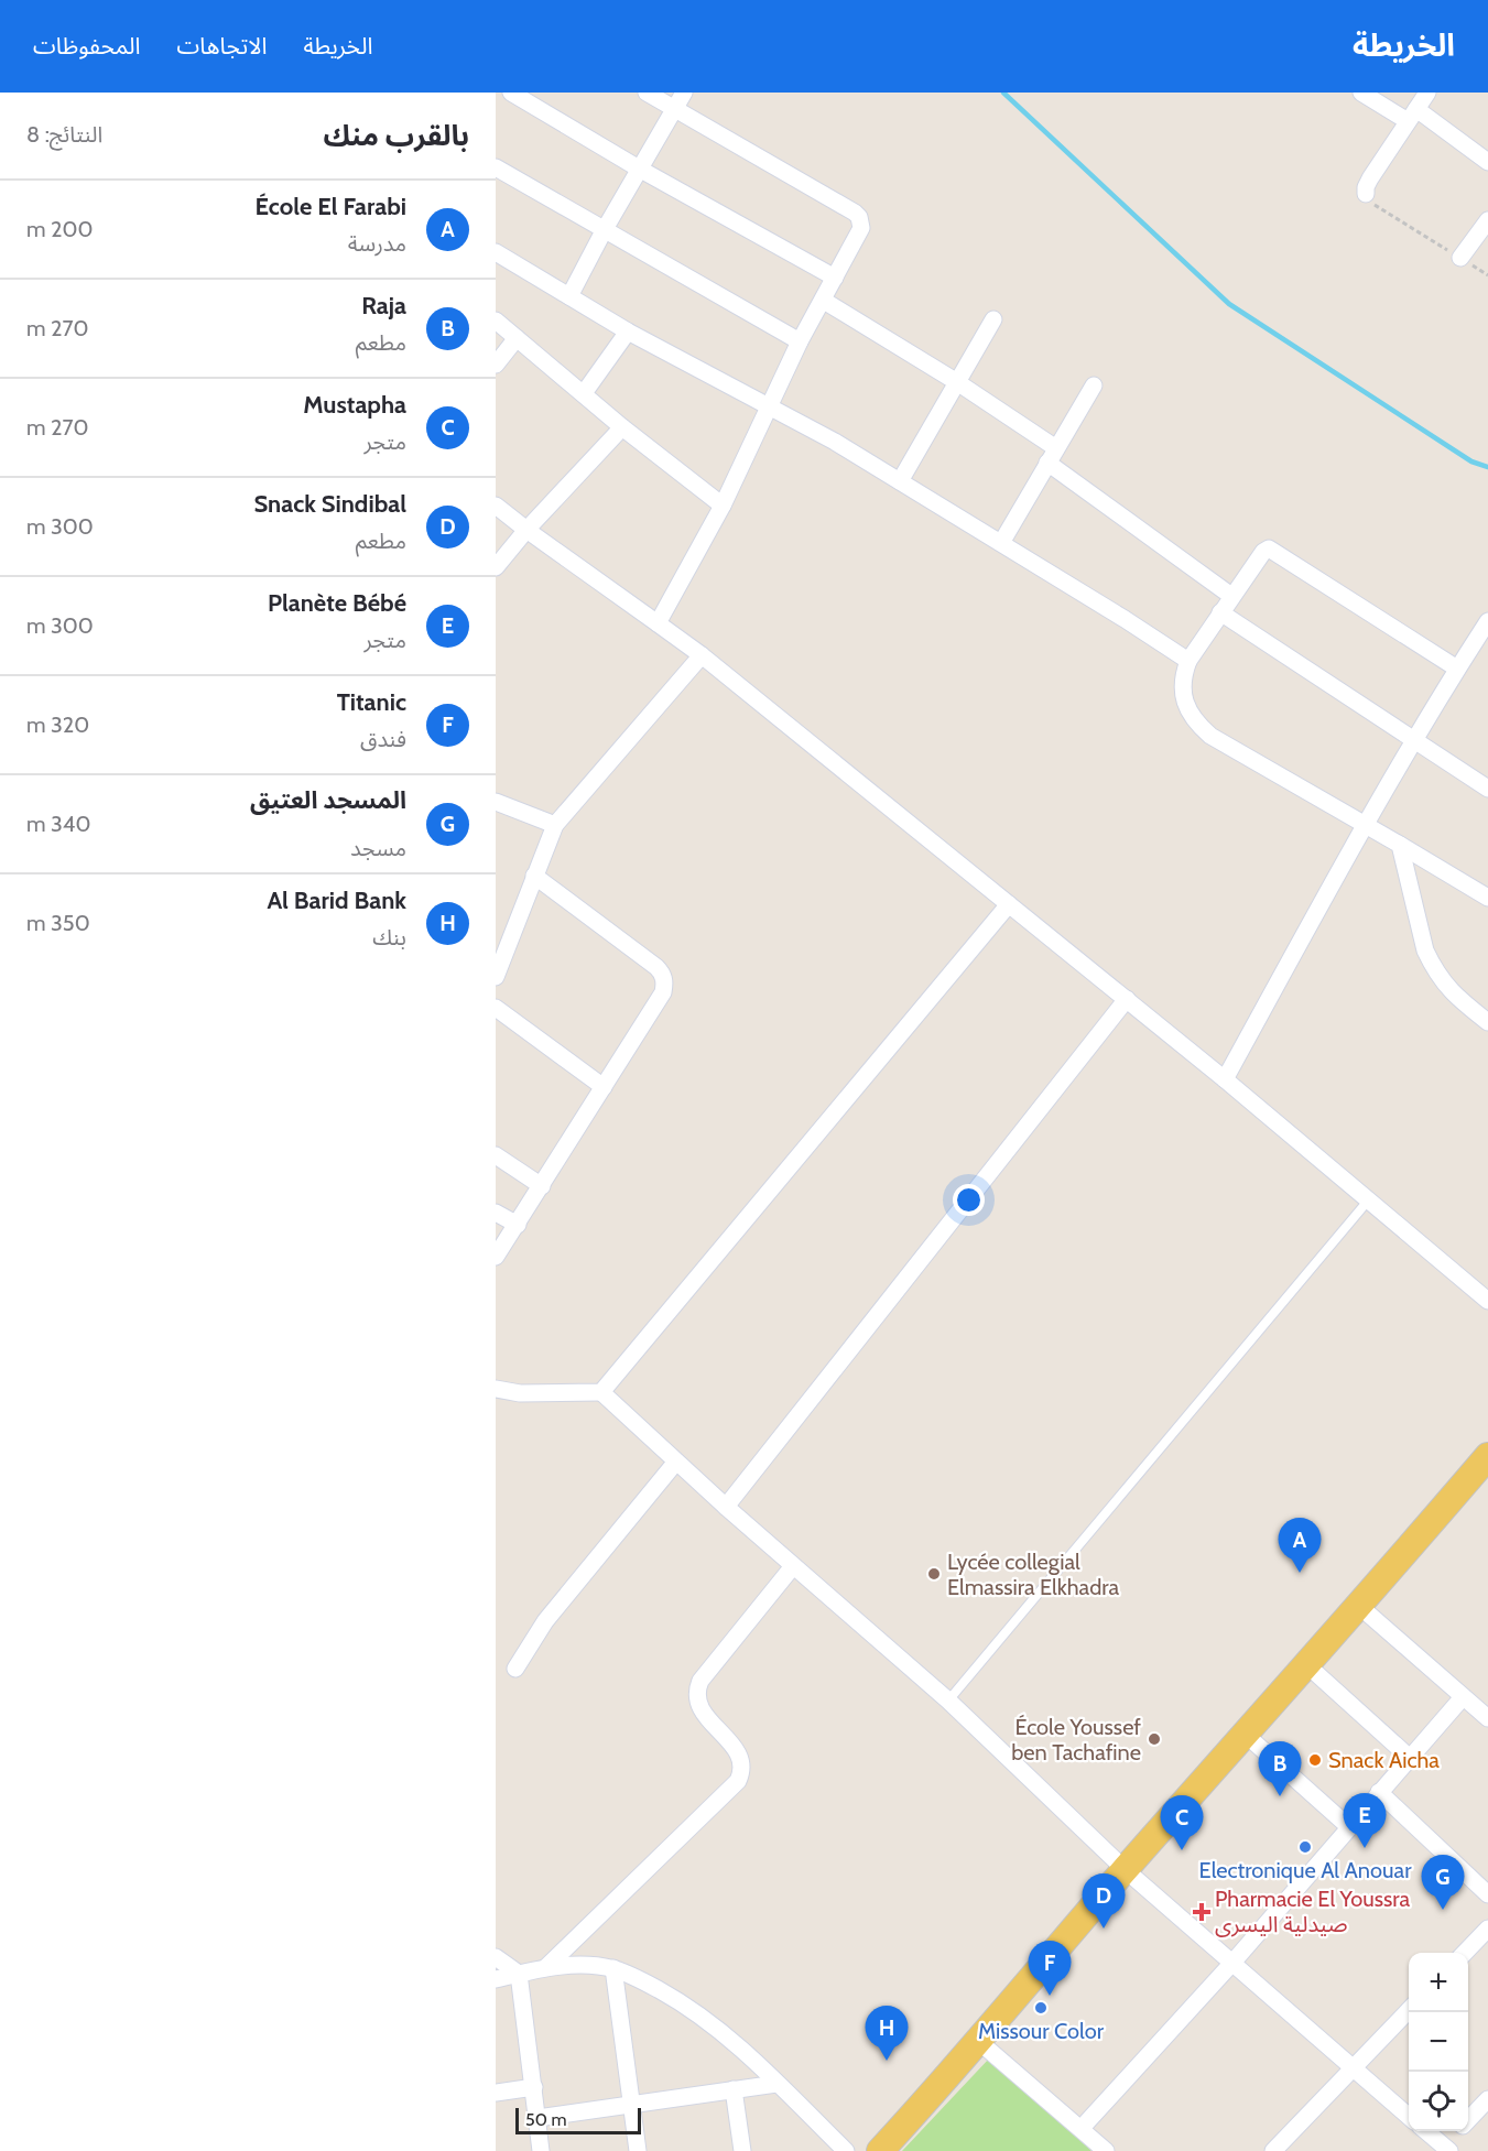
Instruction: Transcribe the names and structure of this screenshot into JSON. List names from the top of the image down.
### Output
{
  "places": {
    "other": [
      "Lycée collegial Elmassira Elkhadra",
      "École Youssef ben Tachafine",
      "Snack Aicha",
      "Electronique Al Anouar",
      "Missour Color"
    ],
    "health": ["Pharmacie El Youssra صيدلية اليسرى"]
  },
  "scale_bar": "50 m",
  "page": {
    "header": "الخريطة",
    "nav": ["الخريطة", "الاتجاهات", "المحفوظات"],
    "heading": ["بالقرب منك", "النتائج: 8"],
    "list": [
      {
        "mark": "A",
        "name": "École El Farabi",
        "note": "مدرسة",
        "value": "200 m"
      },
      {
        "mark": "B",
        "name": "Raja",
        "note": "مطعم",
        "value": "270 m"
      },
      {
        "mark": "C",
        "name": "Mustapha",
        "note": "متجر",
        "value": "270 m"
      },
      {
        "mark": "D",
        "name": "Snack Sindibal",
        "note": "مطعم",
        "value": "300 m"
      },
      {
        "mark": "E",
        "name": "Planète Bébé",
        "note": "متجر",
        "value": "300 m"
      },
      {
        "mark": "F",
        "name": "Titanic",
        "note": "فندق",
        "value": "320 m"
      },
      {
        "mark": "G",
        "name": "المسجد العتيق",
        "note": "مسجد",
        "value": "340 m"
      },
      {
        "mark": "H",
        "name": "Al Barid Bank",
        "note": "بنك",
        "value": "350 m"
      }
    ],
    "pins": [
      "A",
      "B",
      "E",
      "C",
      "G",
      "D",
      "F",
      "H"
    ],
    "map_buttons": ["+", "−"],
    "scale": "50 m"
  }
}
